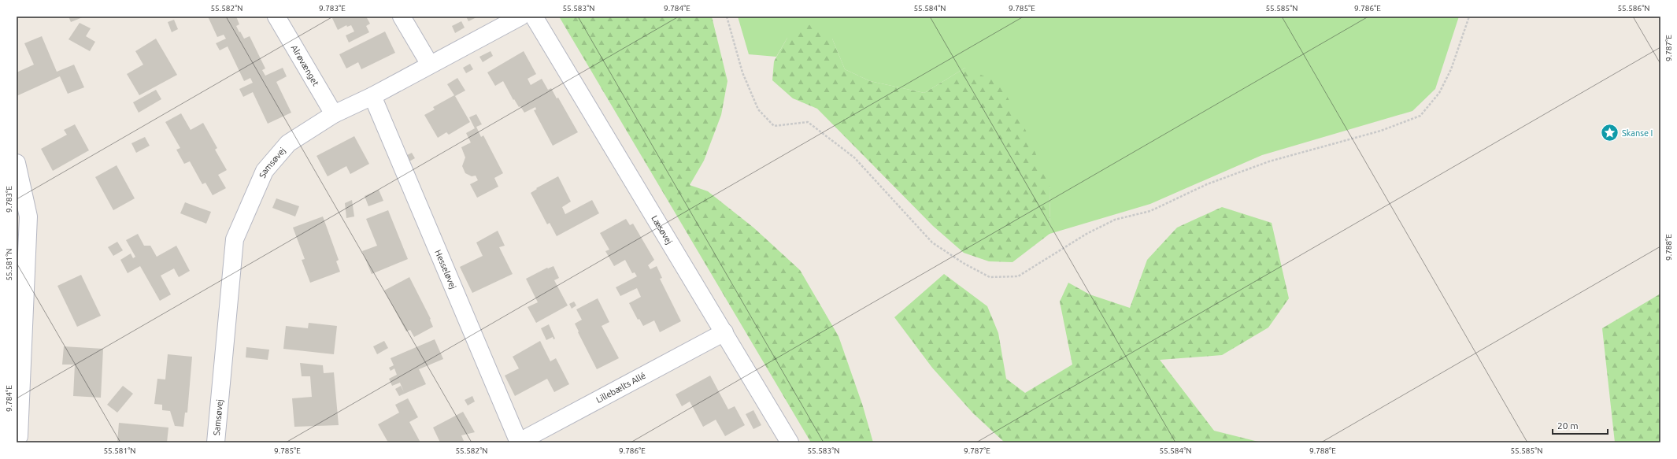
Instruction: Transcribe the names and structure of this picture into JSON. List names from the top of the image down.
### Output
{
  "streets": {
    "street": [
      "Alrøvænget",
      "Samsøvej",
      "Læsøvej",
      "Hesseløvej",
      "Lillebælts Allé"
    ]
  },
  "crossings": [
    ["Alrøvænget", "Samsøvej"],
    ["Samsøvej", "Hesseløvej"],
    ["Læsøvej", "Lillebælts Allé"],
    ["Hesseløvej", "Lillebælts Allé"]
  ],
  "places": {
    "place": ["Skanse I"]
  },
  "scale_bar": "20 m",
  "coordinates": [
    "55.582°N",
    "9.783°E",
    "55.583°N",
    "9.784°E",
    "55.584°N",
    "9.785°E",
    "55.585°N",
    "9.786°E",
    "55.586°N",
    "9.787°E",
    "9.788°E",
    "55.581°N"
  ]
}
